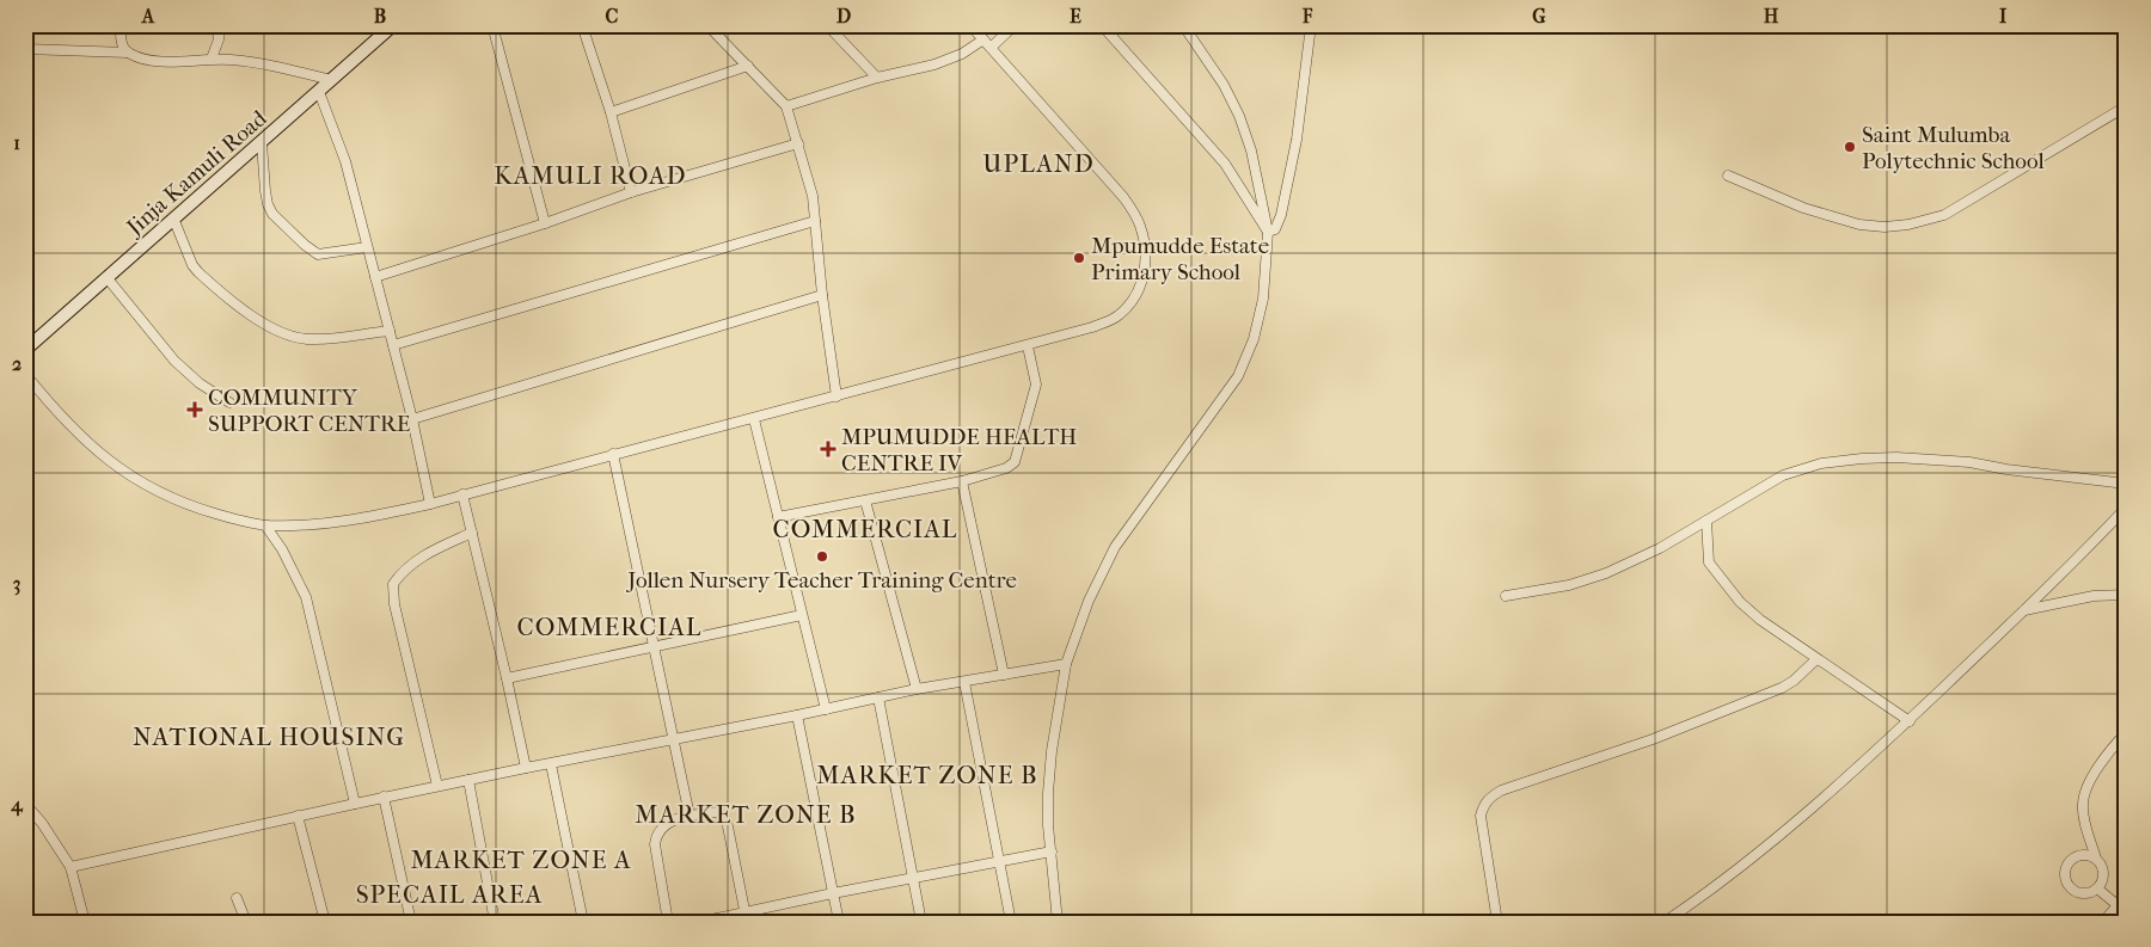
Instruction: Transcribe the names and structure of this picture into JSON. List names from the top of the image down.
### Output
{
  "streets": {
    "main road": ["Jinja Kamuli Road"]
  },
  "districts": [
    "UPLAND",
    "KAMULI ROAD",
    "COMMERCIAL",
    "COMMERCIAL",
    "NATIONAL HOUSING",
    "MARKET ZONE B",
    "MARKET ZONE B",
    "MARKET ZONE A",
    "SPECAIL AREA"
  ],
  "places": {
    "other": ["Saint Mulumba Polytechnic School", "Mpumudde Estate Primary School", "Jollen Nursery Teacher Training Centre"],
    "health": ["COMMUNITY SUPPORT CENTRE", "MPUMUDDE HEALTH CENTRE IV"]
  },
  "grid": {
    "columns": [
      "A",
      "B",
      "C",
      "D",
      "E",
      "F",
      "G",
      "H",
      "I"
    ],
    "rows": [
      "1",
      "2",
      "3",
      "4"
    ]
  }
}
